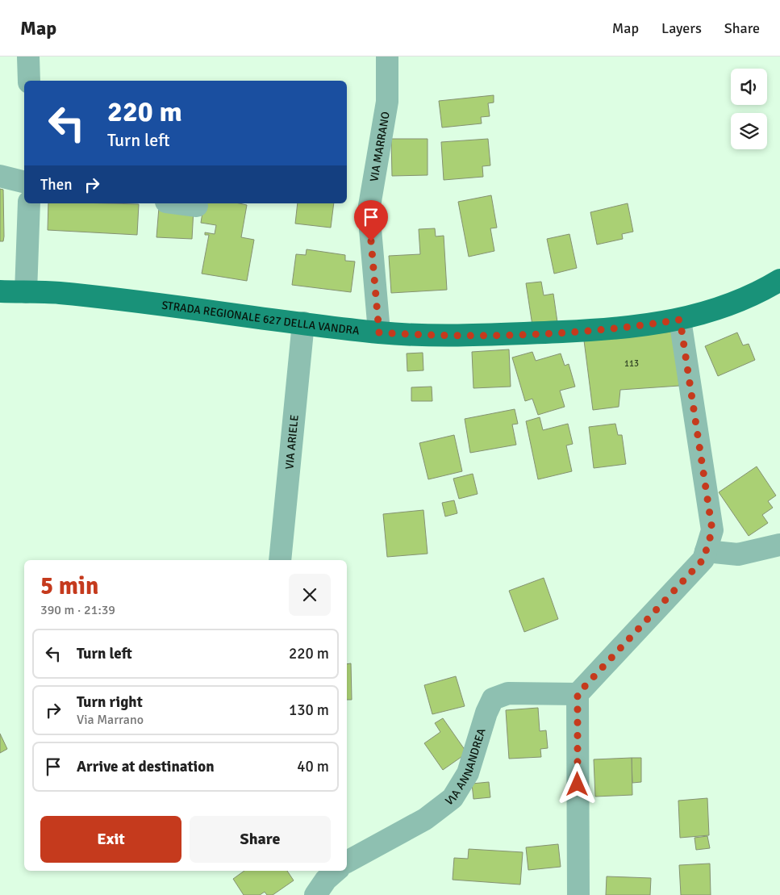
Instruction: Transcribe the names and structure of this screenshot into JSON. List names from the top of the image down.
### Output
{
  "streets": {
    "main road": ["STRADA REGIONALE 627 DELLA VANDRA"],
    "street": ["VIA MARRANO", "VIA ARIELE", "VIA ANNANDREA"]
  },
  "crossings": [
    ["VIA MARRANO", "STRADA REGIONALE 627 DELLA VANDRA"],
    ["STRADA REGIONALE 627 DELLA VANDRA", "VIA ARIELE"]
  ],
  "house_numbers": ["113"],
  "page": {
    "header": "Map",
    "nav": ["Map", "Layers", "Share"],
    "turn": ["220 m", "Turn left"],
    "then": "Then",
    "heading": ["5 min", "390 m · 21:39"],
    "list": [
      {
        "name": "Turn left",
        "value": "220 m"
      },
      {
        "name": "Turn right",
        "note": "Via Marrano",
        "value": "130 m"
      },
      {
        "name": "Arrive at destination",
        "value": "40 m"
      }
    ],
    "buttons": ["Exit", "Share"]
  }
}
